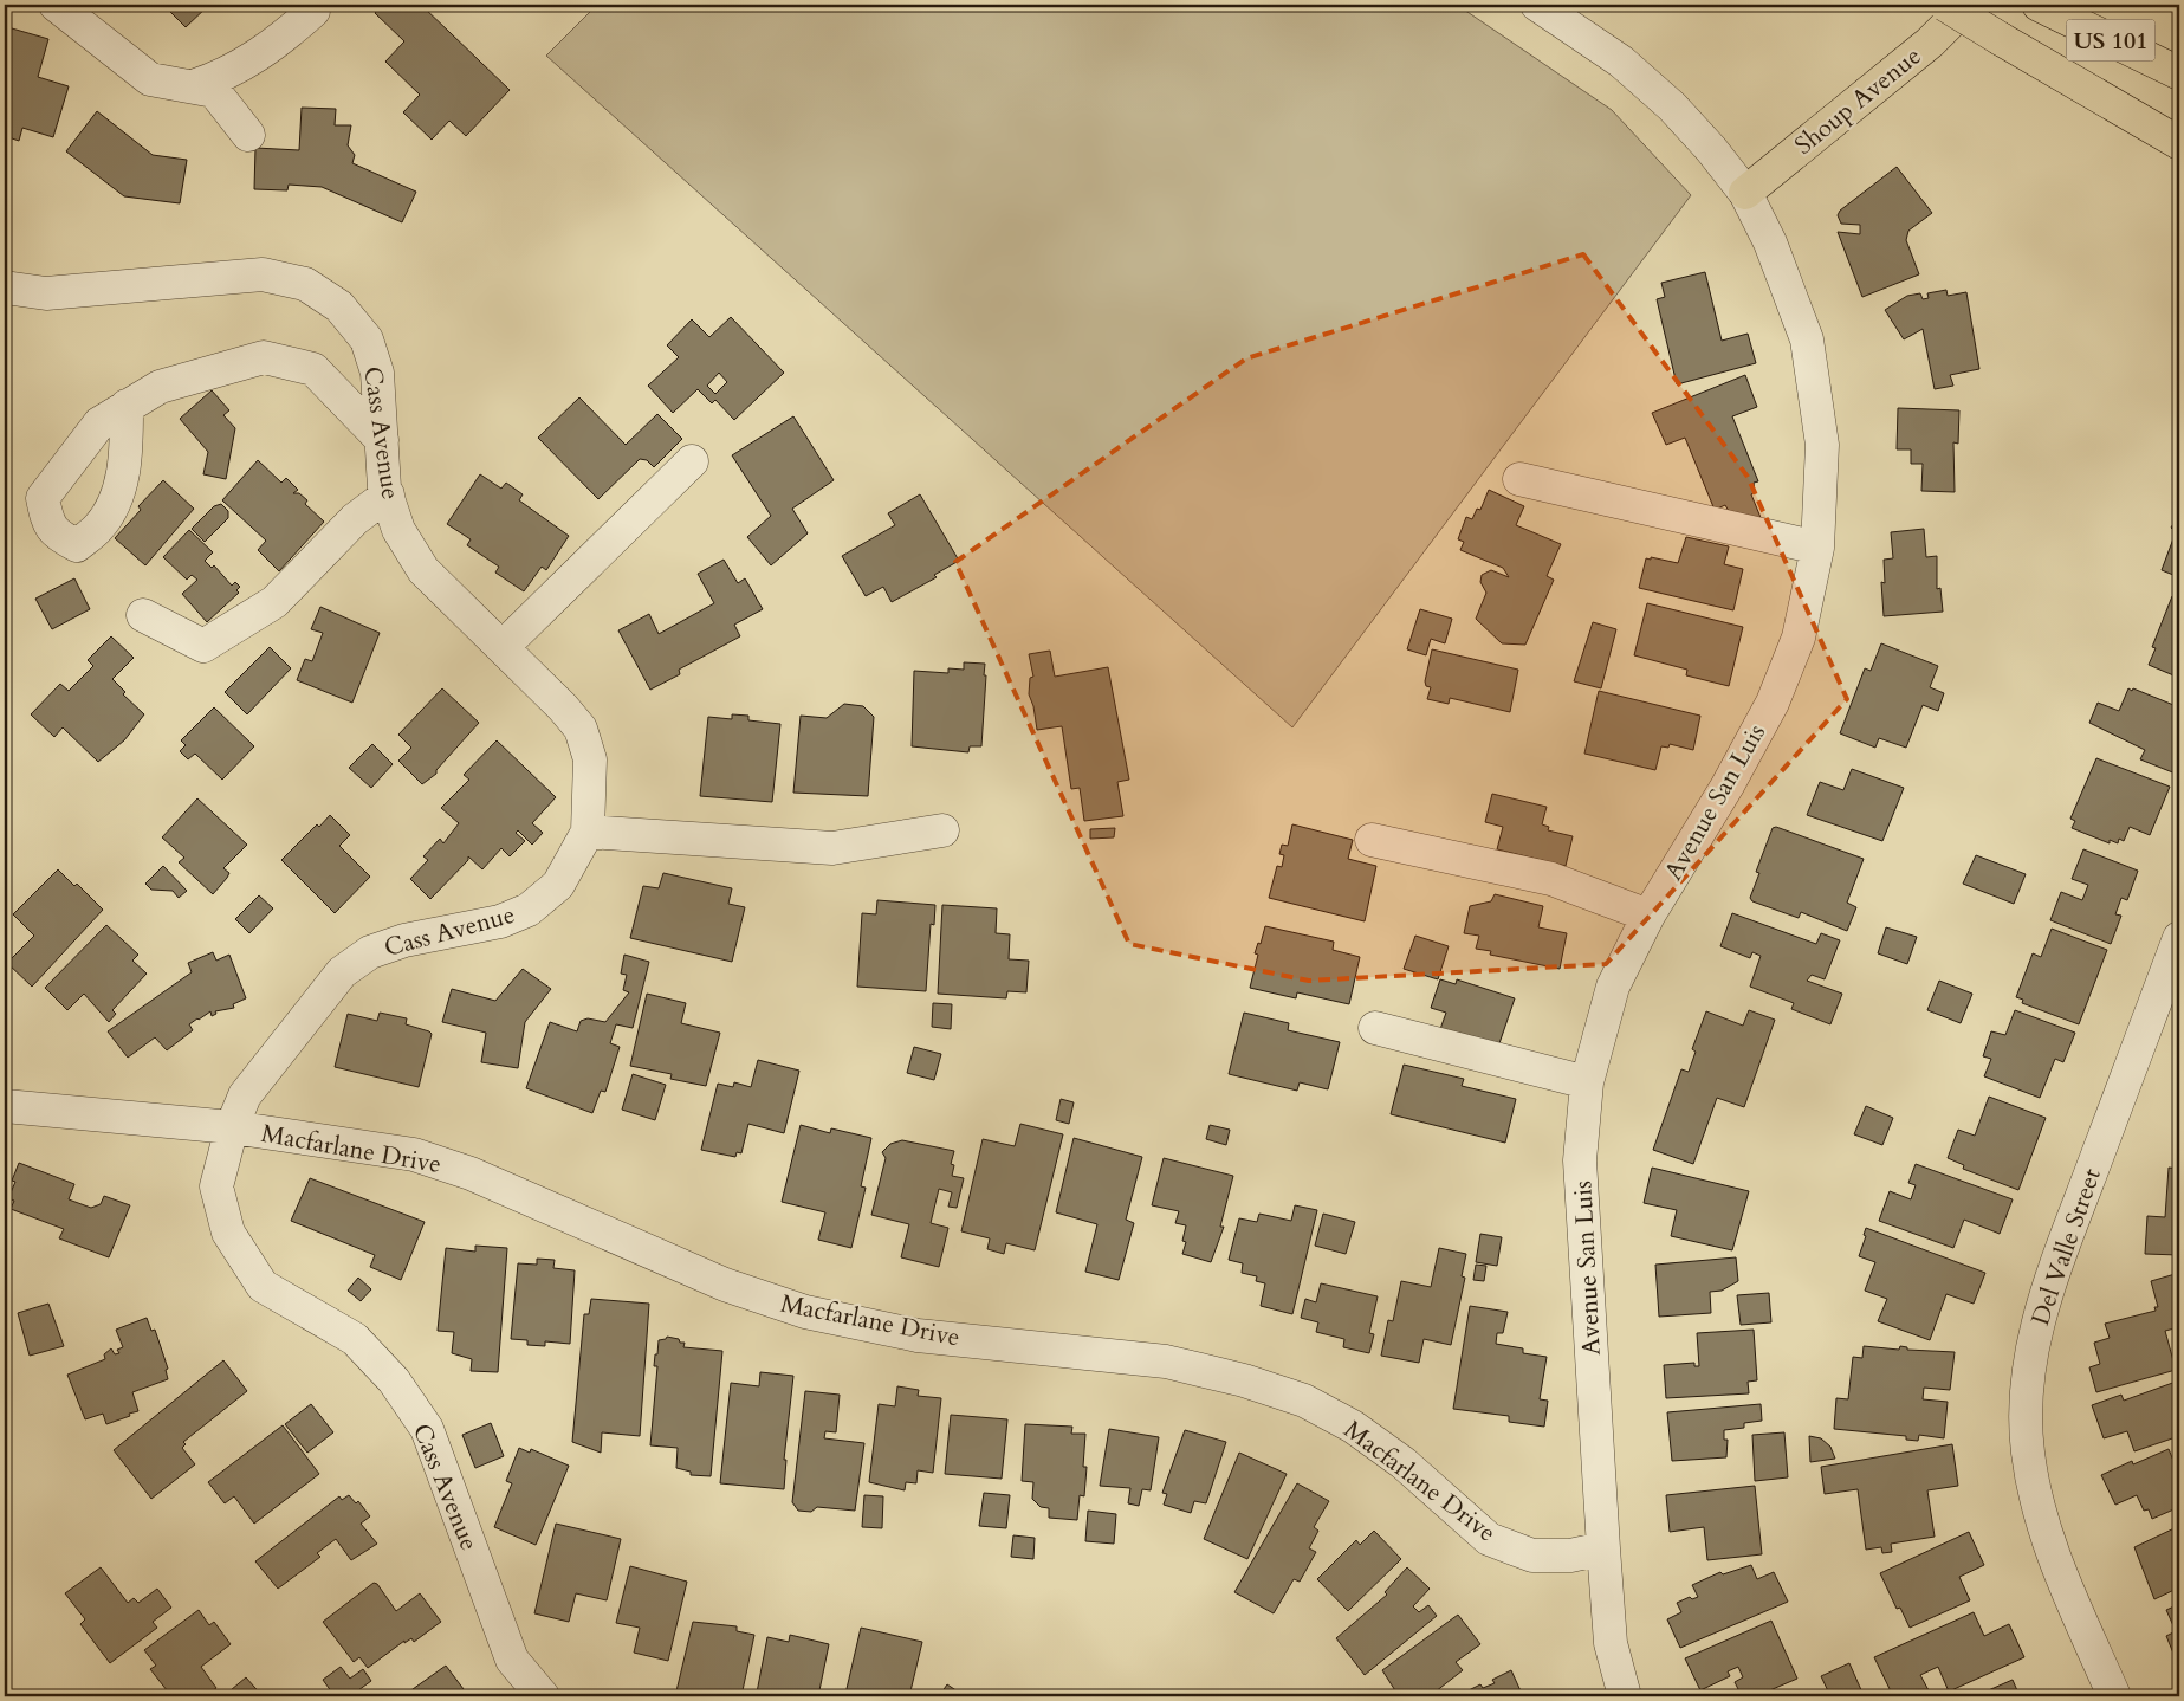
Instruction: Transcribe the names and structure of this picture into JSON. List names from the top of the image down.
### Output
{
  "streets": {
    "main road": ["US 101", "Shoup Avenue"],
    "street": [
      "Cass Avenue",
      "Avenue San Luis",
      "Macfarlane Drive",
      "Del Valle Street"
    ]
  },
  "crossings": [
    ["Shoup Avenue", "Avenue San Luis"],
    ["Cass Avenue", "Macfarlane Drive"],
    ["Avenue San Luis", "Macfarlane Drive"]
  ]
}
